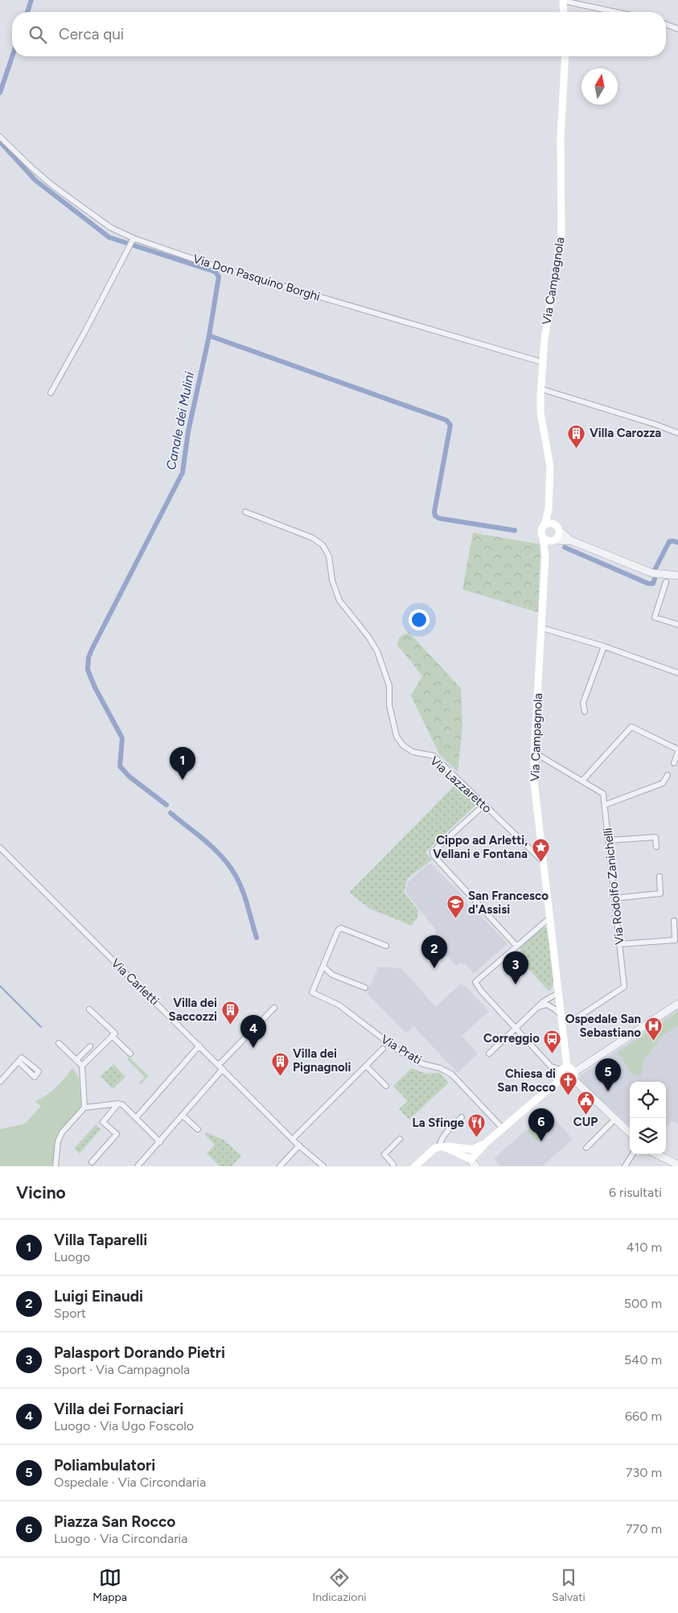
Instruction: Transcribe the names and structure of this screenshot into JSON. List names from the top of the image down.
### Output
{
  "streets": {
    "main road": ["Via Campagnola"],
    "street": [
      "Via Don Pasquino Borghi",
      "Via Lazzaretto",
      "Via Rodolfo Zanichelli",
      "Via Carletti",
      "Via Prati"
    ]
  },
  "crossings": [
    ["Via Don Pasquino Borghi", "Via Campagnola"],
    ["Via Campagnola", "Via Lazzaretto"],
    ["Via Campagnola", "Via Rodolfo Zanichelli"]
  ],
  "water": ["Canale dei Mulini"],
  "places": {
    "building": ["Villa Carozza", "Villa dei Saccozzi", "Villa dei Pignagnoli"],
    "place": ["Cippo ad Arletti, Vellani e Fontana"],
    "school or university": ["San Francesco d'Assisi"],
    "hospital": ["Ospedale San Sebastiano"],
    "bus stop": ["Correggio"],
    "church": ["Chiesa di San Rocco"],
    "public building": ["CUP"],
    "restaurant": ["La Sfinge"]
  },
  "north": "top",
  "page": {
    "search": "Cerca qui",
    "pins": [
      "1",
      "2",
      "3",
      "4",
      "5",
      "6"
    ],
    "heading": ["Vicino", "6 risultati"],
    "list": [
      {
        "mark": "1",
        "name": "Villa Taparelli",
        "note": "Luogo",
        "value": "410 m"
      },
      {
        "mark": "2",
        "name": "Luigi Einaudi",
        "note": "Sport",
        "value": "500 m"
      },
      {
        "mark": "3",
        "name": "Palasport Dorando Pietri",
        "note": "Sport · Via Campagnola",
        "value": "540 m"
      },
      {
        "mark": "4",
        "name": "Villa dei Fornaciari",
        "note": "Luogo · Via Ugo Foscolo",
        "value": "660 m"
      },
      {
        "mark": "5",
        "name": "Poliambulatori",
        "note": "Ospedale · Via Circondaria",
        "value": "730 m"
      },
      {
        "mark": "6",
        "name": "Piazza San Rocco",
        "note": "Luogo · Via Circondaria",
        "value": "770 m"
      }
    ],
    "nav": ["Mappa", "Indicazioni", "Salvati"]
  }
}
